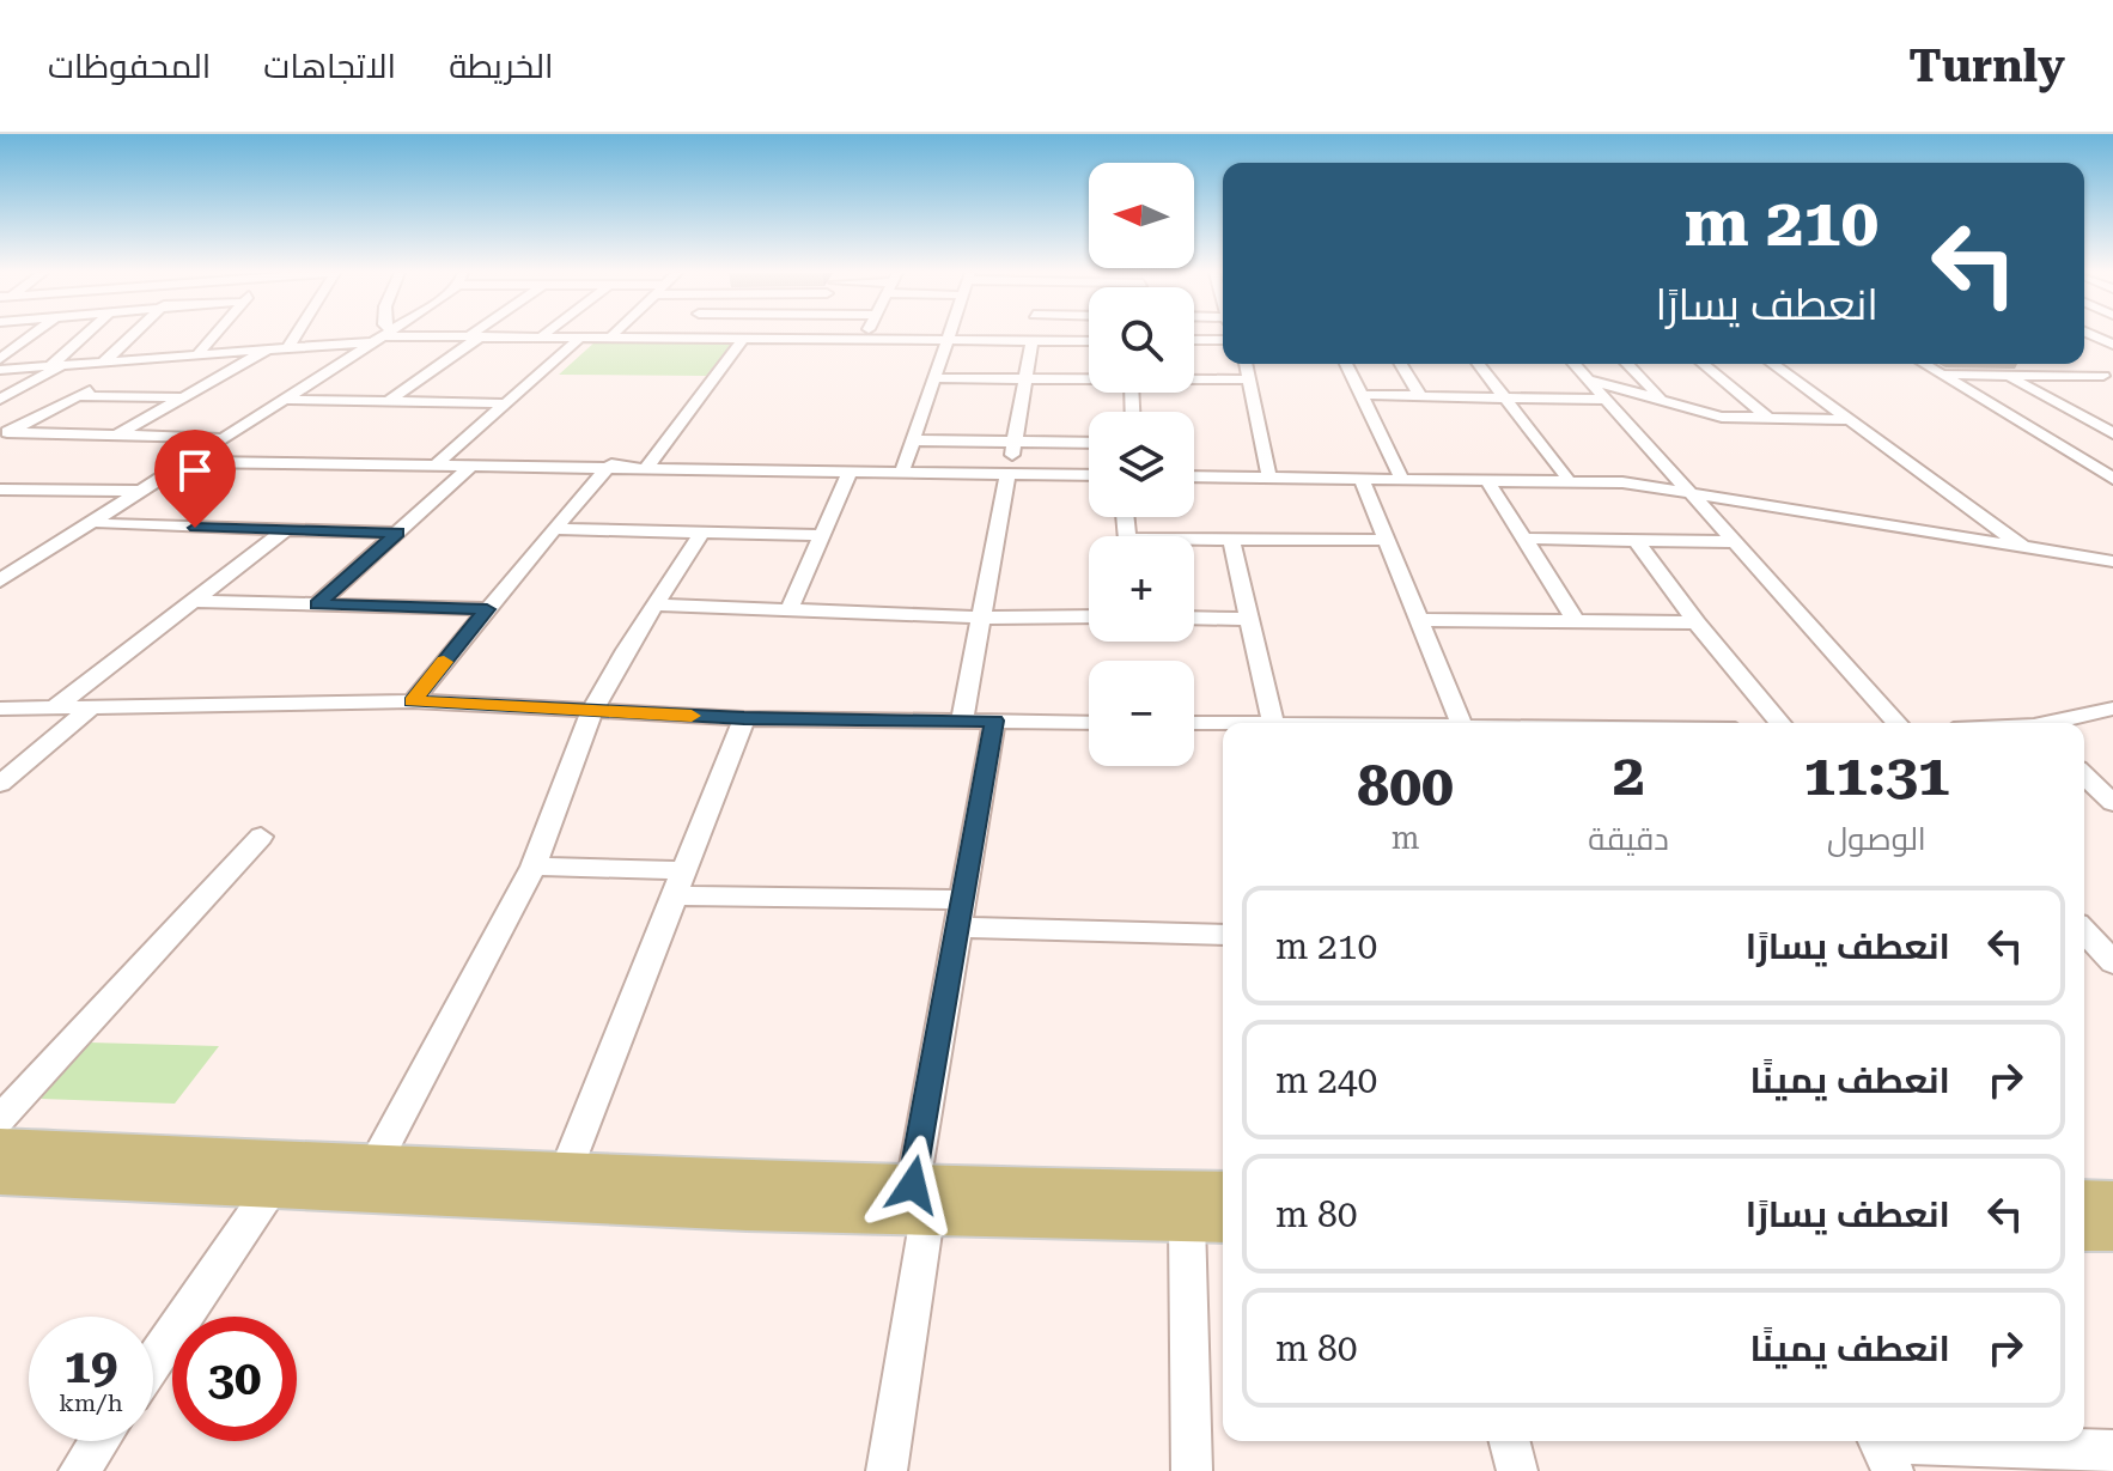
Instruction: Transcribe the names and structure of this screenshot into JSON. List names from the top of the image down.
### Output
{
  "north": "left",
  "page": {
    "header": "Turnly",
    "nav": ["الخريطة", "الاتجاهات", "المحفوظات"],
    "map_buttons": ["+", "−"],
    "turn": ["210 m", "انعطف يسارًا"],
    "eta": [
      "11:31",
      "الوصول",
      "2",
      "دقيقة",
      "800",
      "m"
    ],
    "list": [
      {
        "name": "انعطف يسارًا",
        "value": "210 m"
      },
      {
        "name": "انعطف يمينًا",
        "value": "240 m"
      },
      {
        "name": "انعطف يسارًا",
        "value": "80 m"
      },
      {
        "name": "انعطف يمينًا",
        "value": "80 m"
      }
    ],
    "speed": "19 km/h",
    "limit": "30"
  }
}
